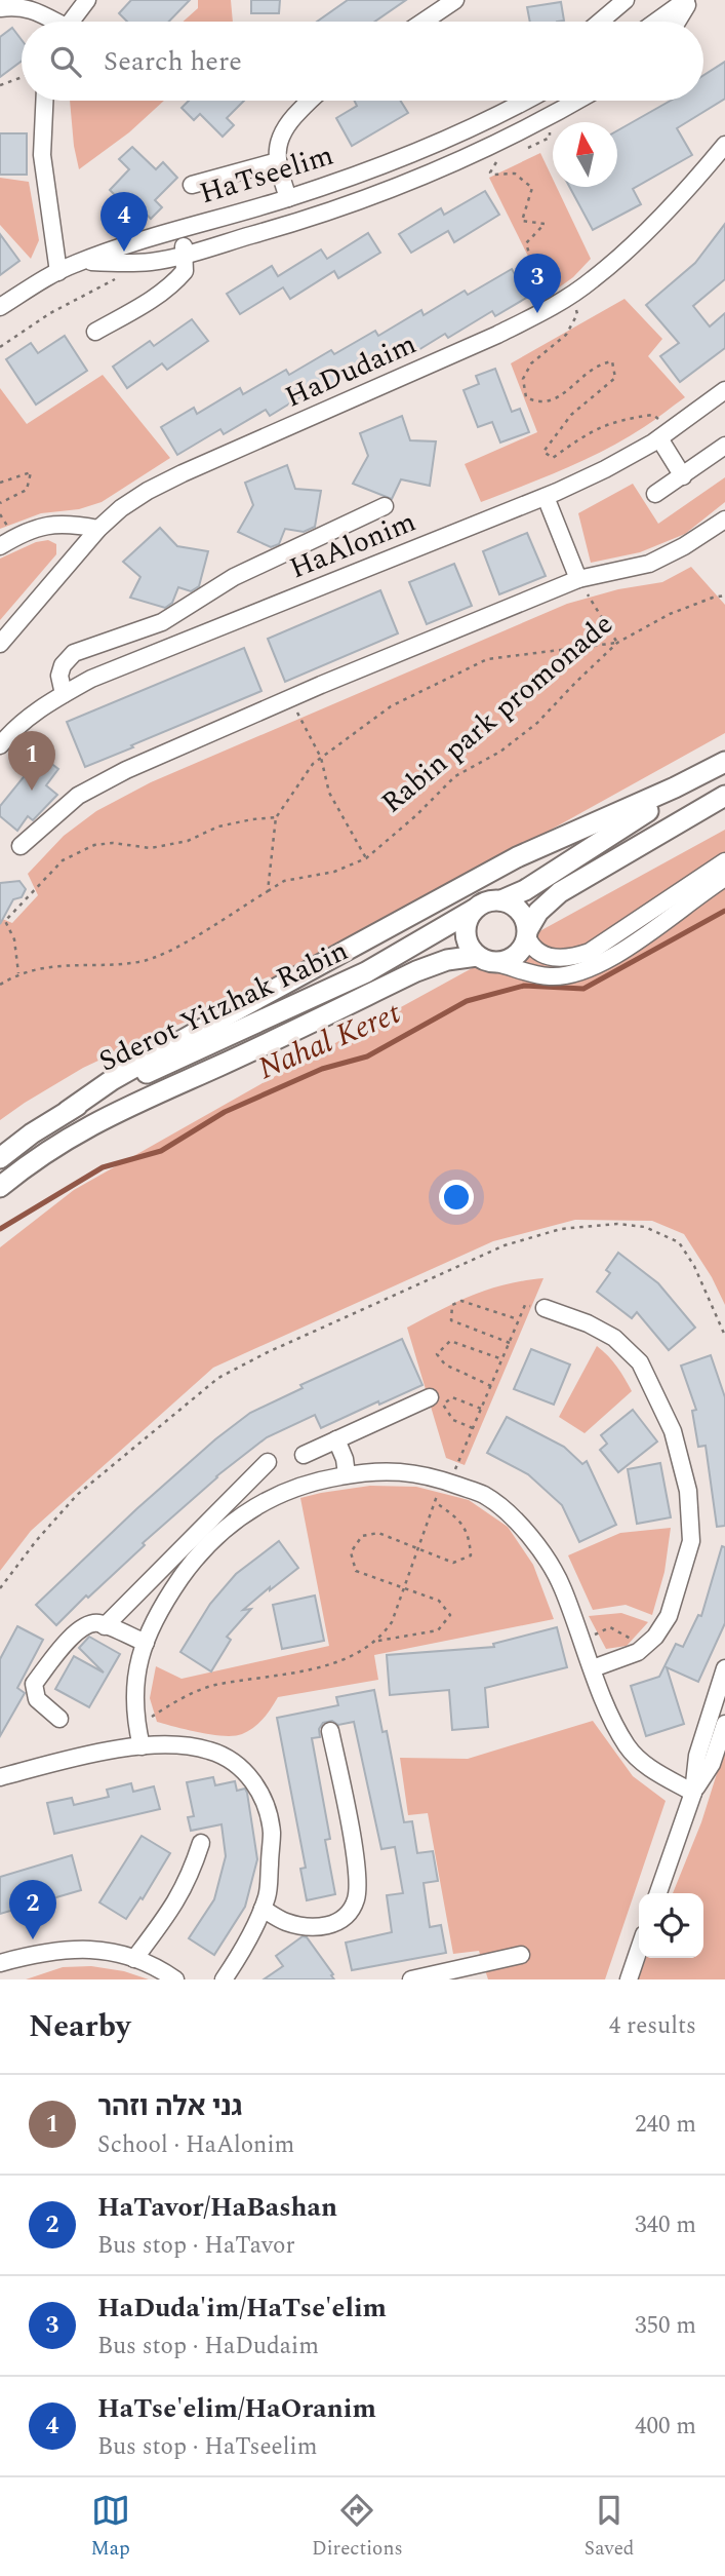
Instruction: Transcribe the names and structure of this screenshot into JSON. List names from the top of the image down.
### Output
{
  "streets": {
    "main road": ["Sderot Yitzhak Rabin"],
    "street": [
      "HaTseelim",
      "HaDudaim",
      "HaAlonim",
      "Rabin park promonade"
    ]
  },
  "crossings": [
    ["HaAlonim", "Rabin park promonade"]
  ],
  "water": ["Nahal Keret"],
  "north": "top",
  "page": {
    "search": "Search here",
    "pins": [
      "4",
      "3",
      "1",
      "2"
    ],
    "heading": ["Nearby", "4 results"],
    "list": [
      {
        "mark": "1",
        "name": "גני אלה וזהר",
        "note": "School · HaAlonim",
        "value": "240 m"
      },
      {
        "mark": "2",
        "name": "HaTavor/HaBashan",
        "note": "Bus stop · HaTavor",
        "value": "340 m"
      },
      {
        "mark": "3",
        "name": "HaDuda'im/HaTse'elim",
        "note": "Bus stop · HaDudaim",
        "value": "350 m"
      },
      {
        "mark": "4",
        "name": "HaTse'elim/HaOranim",
        "note": "Bus stop · HaTseelim",
        "value": "400 m"
      }
    ],
    "nav": ["Map", "Directions", "Saved"]
  }
}
